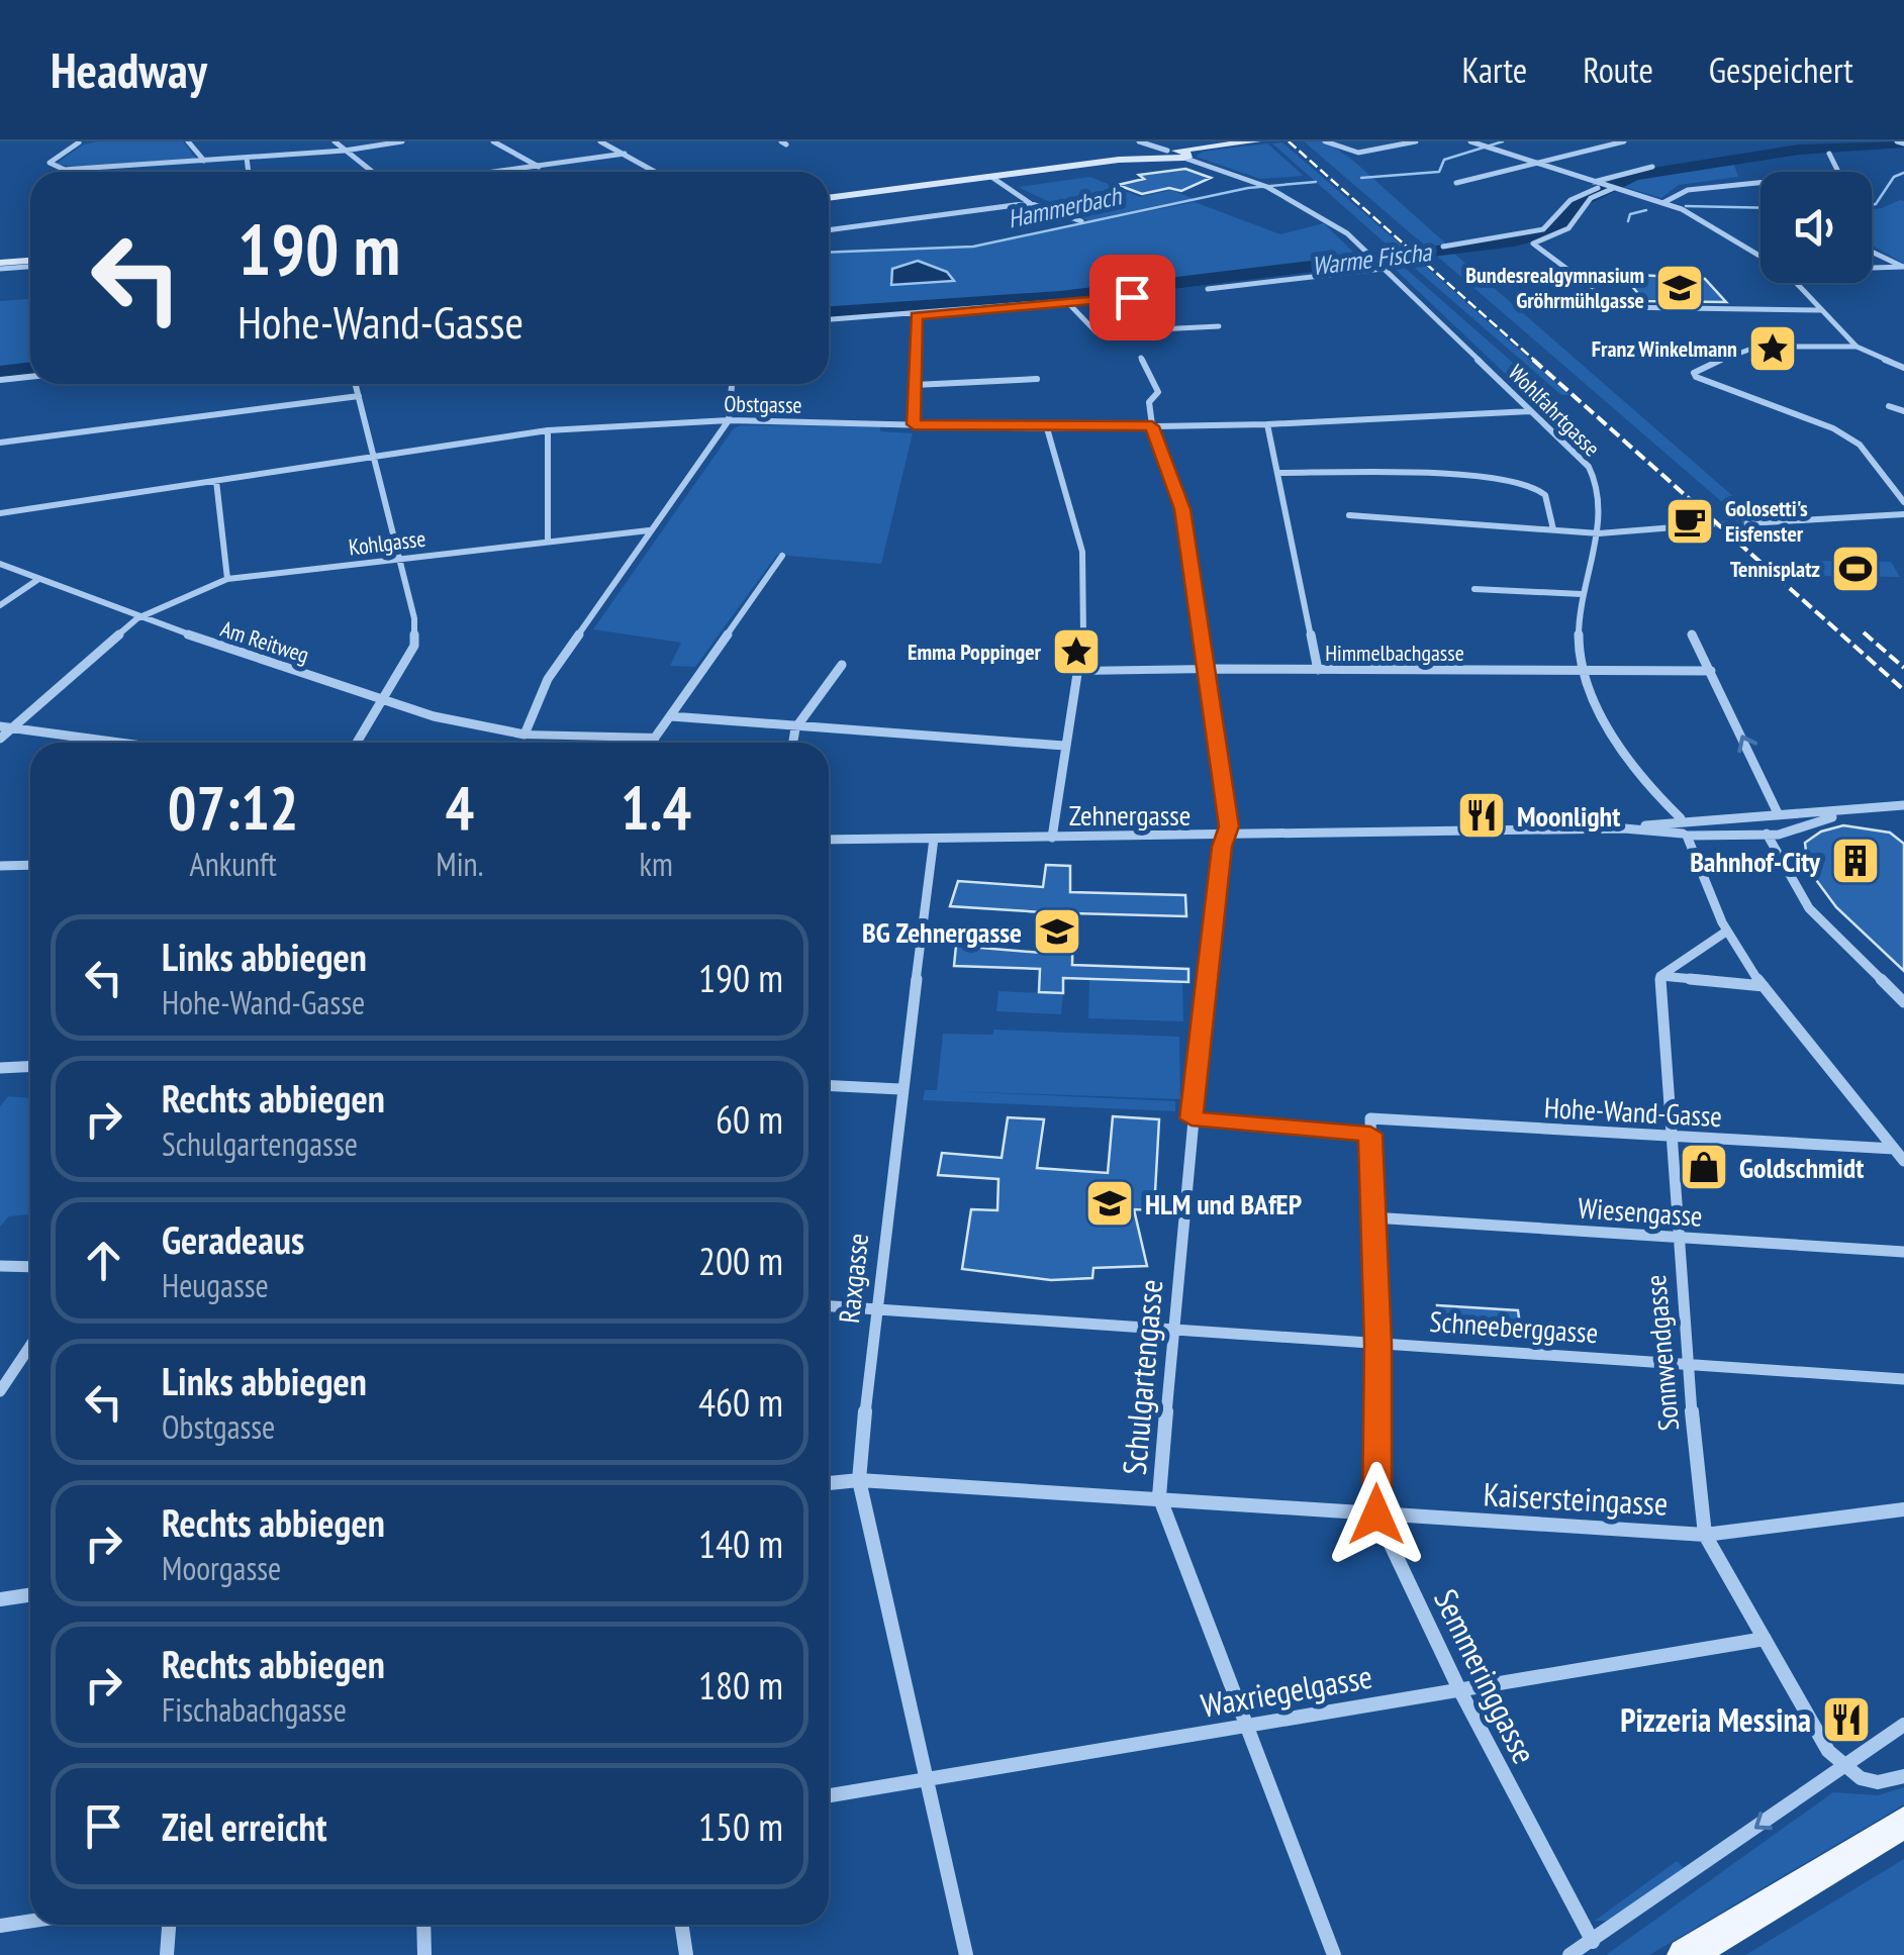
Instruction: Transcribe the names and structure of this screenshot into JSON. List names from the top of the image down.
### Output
{
  "streets": {
    "street": [
      "Obstgasse",
      "Wohlfahrtgasse",
      "Kohlgasse",
      "Am Reitweg",
      "Himmelbachgasse",
      "Zehnergasse",
      "Hohe-Wand-Gasse",
      "Wiesengasse",
      "Raxgasse",
      "Schneeberggasse",
      "Sonnwendgasse",
      "Schulgartengasse",
      "Kaisersteingasse",
      "Semmeringgasse",
      "Waxriegelgasse"
    ]
  },
  "crossings": [
    ["Obstgasse", "Wohlfahrtgasse"],
    ["Obstgasse", "Schulgartengasse"],
    ["Wohlfahrtgasse", "Himmelbachgasse"],
    ["Wohlfahrtgasse", "Zehnergasse"],
    ["Wohlfahrtgasse", "Hohe-Wand-Gasse"],
    ["Kohlgasse", "Am Reitweg"],
    ["Himmelbachgasse", "Schulgartengasse"],
    ["Zehnergasse", "Raxgasse"],
    ["Zehnergasse", "Schulgartengasse"],
    ["Hohe-Wand-Gasse", "Sonnwendgasse"],
    ["Hohe-Wand-Gasse", "Schulgartengasse"],
    ["Hohe-Wand-Gasse", "Semmeringgasse"],
    ["Wiesengasse", "Sonnwendgasse"],
    ["Wiesengasse", "Semmeringgasse"],
    ["Raxgasse", "Schneeberggasse"],
    ["Raxgasse", "Kaisersteingasse"],
    ["Raxgasse", "Waxriegelgasse"],
    ["Schneeberggasse", "Sonnwendgasse"],
    ["Schneeberggasse", "Schulgartengasse"],
    ["Schneeberggasse", "Semmeringgasse"],
    ["Sonnwendgasse", "Kaisersteingasse"],
    ["Sonnwendgasse", "Waxriegelgasse"],
    ["Schulgartengasse", "Kaisersteingasse"],
    ["Schulgartengasse", "Waxriegelgasse"],
    ["Kaisersteingasse", "Semmeringgasse"],
    ["Semmeringgasse", "Waxriegelgasse"]
  ],
  "water": ["Hammerbach", "Warme Fischa"],
  "places": {
    "school or university": ["Bundesrealgymnasium Gröhrmühlgasse", "BG Zehnergasse", "HLM und BAfEP"],
    "place": ["Franz Winkelmann", "Emma Poppinger"],
    "cafe": ["Golosetti's Eisfenster"],
    "sports": ["Tennisplatz"],
    "restaurant": ["Moonlight", "Pizzeria Messina"],
    "building": ["Bahnhof-City"],
    "shop": ["Goldschmidt"]
  },
  "page": {
    "header": "Headway",
    "nav": ["Karte", "Route", "Gespeichert"],
    "turn": ["190 m", "Hohe-Wand-Gasse"],
    "eta": [
      "07:12",
      "Ankunft",
      "4",
      "Min.",
      "1.4",
      "km"
    ],
    "list": [
      {
        "name": "Links abbiegen",
        "note": "Hohe-Wand-Gasse",
        "value": "190 m"
      },
      {
        "name": "Rechts abbiegen",
        "note": "Schulgartengasse",
        "value": "60 m"
      },
      {
        "name": "Geradeaus",
        "note": "Heugasse",
        "value": "200 m"
      },
      {
        "name": "Links abbiegen",
        "note": "Obstgasse",
        "value": "460 m"
      },
      {
        "name": "Rechts abbiegen",
        "note": "Moorgasse",
        "value": "140 m"
      },
      {
        "name": "Rechts abbiegen",
        "note": "Fischabachgasse",
        "value": "180 m"
      },
      {
        "name": "Ziel erreicht",
        "value": "150 m"
      }
    ]
  }
}
